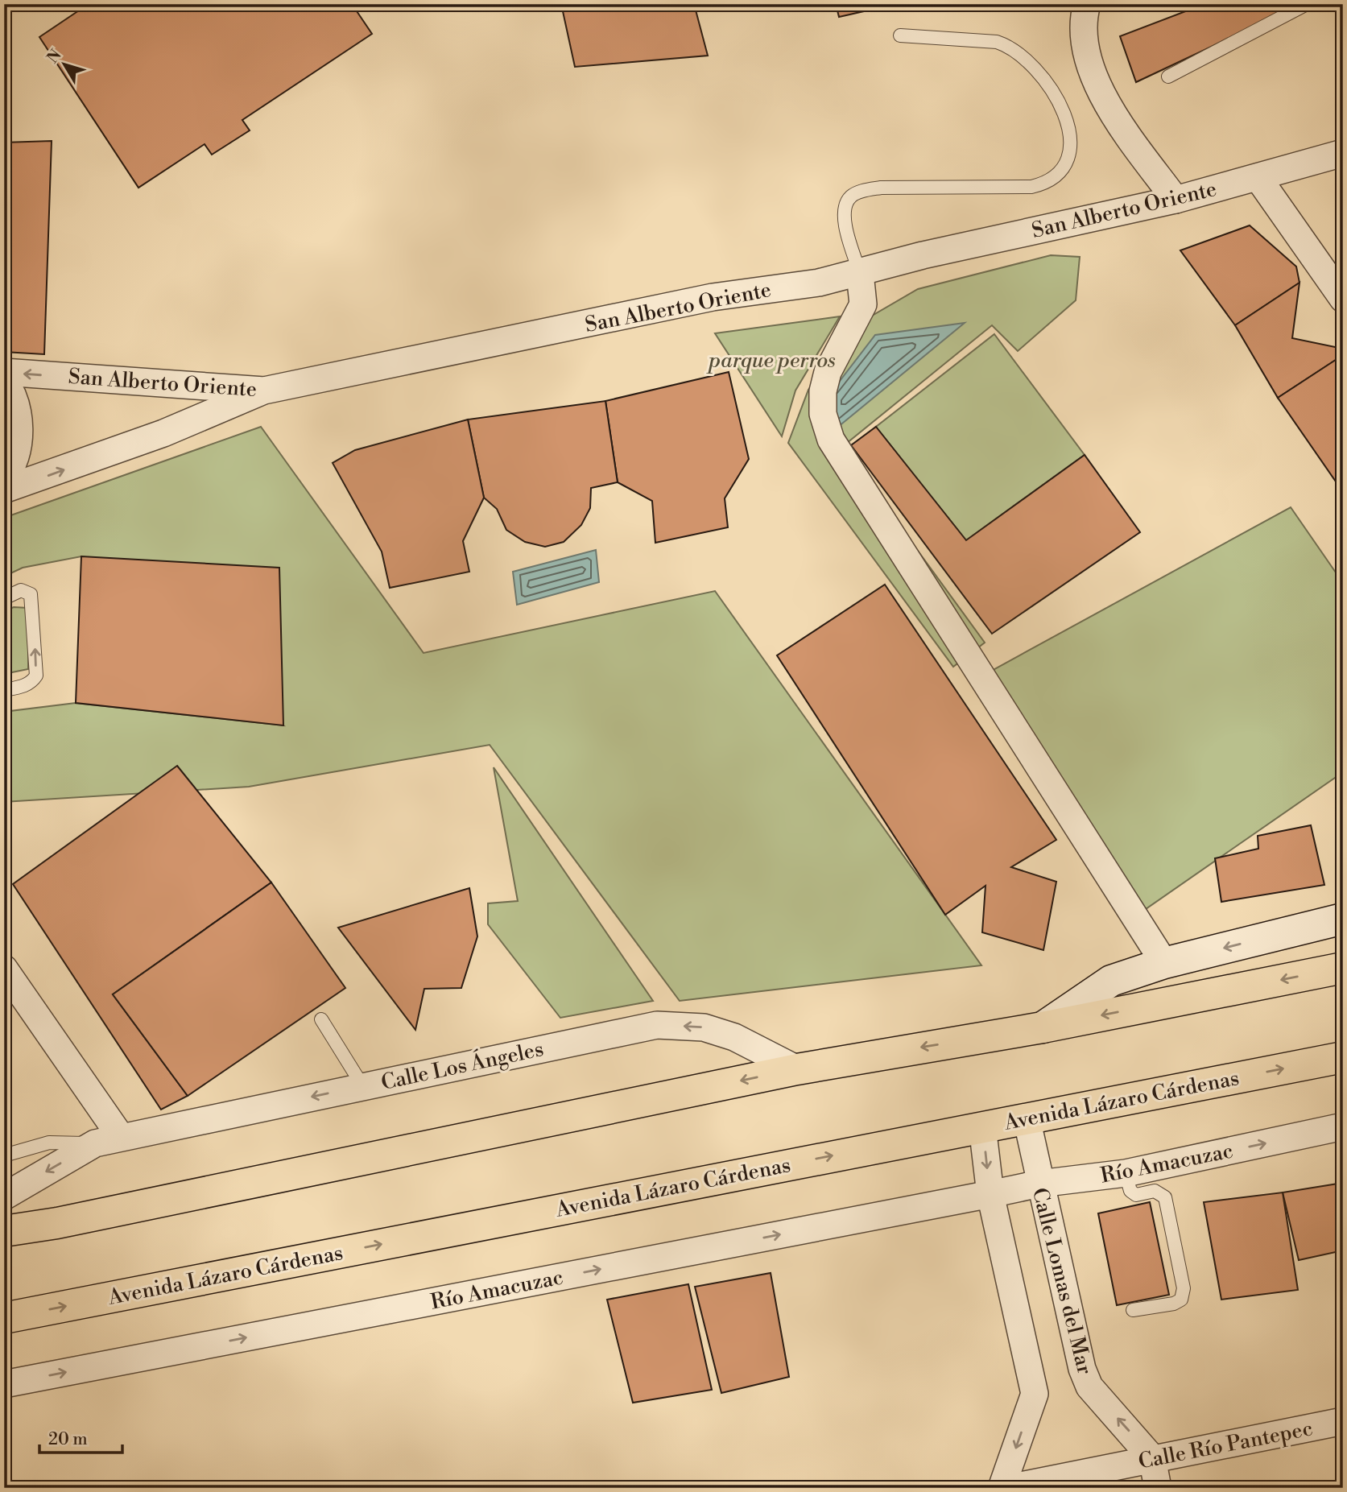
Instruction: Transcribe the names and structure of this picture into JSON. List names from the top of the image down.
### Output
{
  "streets": {
    "highway": ["Avenida Lázaro Cárdenas"],
    "street": [
      "San Alberto Oriente",
      "Calle Los Ángeles",
      "Río Amacuzac",
      "Calle Lomas del Mar",
      "Calle Río Pantepec"
    ]
  },
  "crossings": [
    ["Avenida Lázaro Cárdenas", "Calle Lomas del Mar"],
    ["Río Amacuzac", "Calle Lomas del Mar"],
    ["Calle Lomas del Mar", "Calle Río Pantepec"]
  ],
  "one_way": ["Calle Los Ángeles", "Río Amacuzac"],
  "parks": ["parque perros"],
  "scale_bar": "20 m",
  "north": "top left"
}
